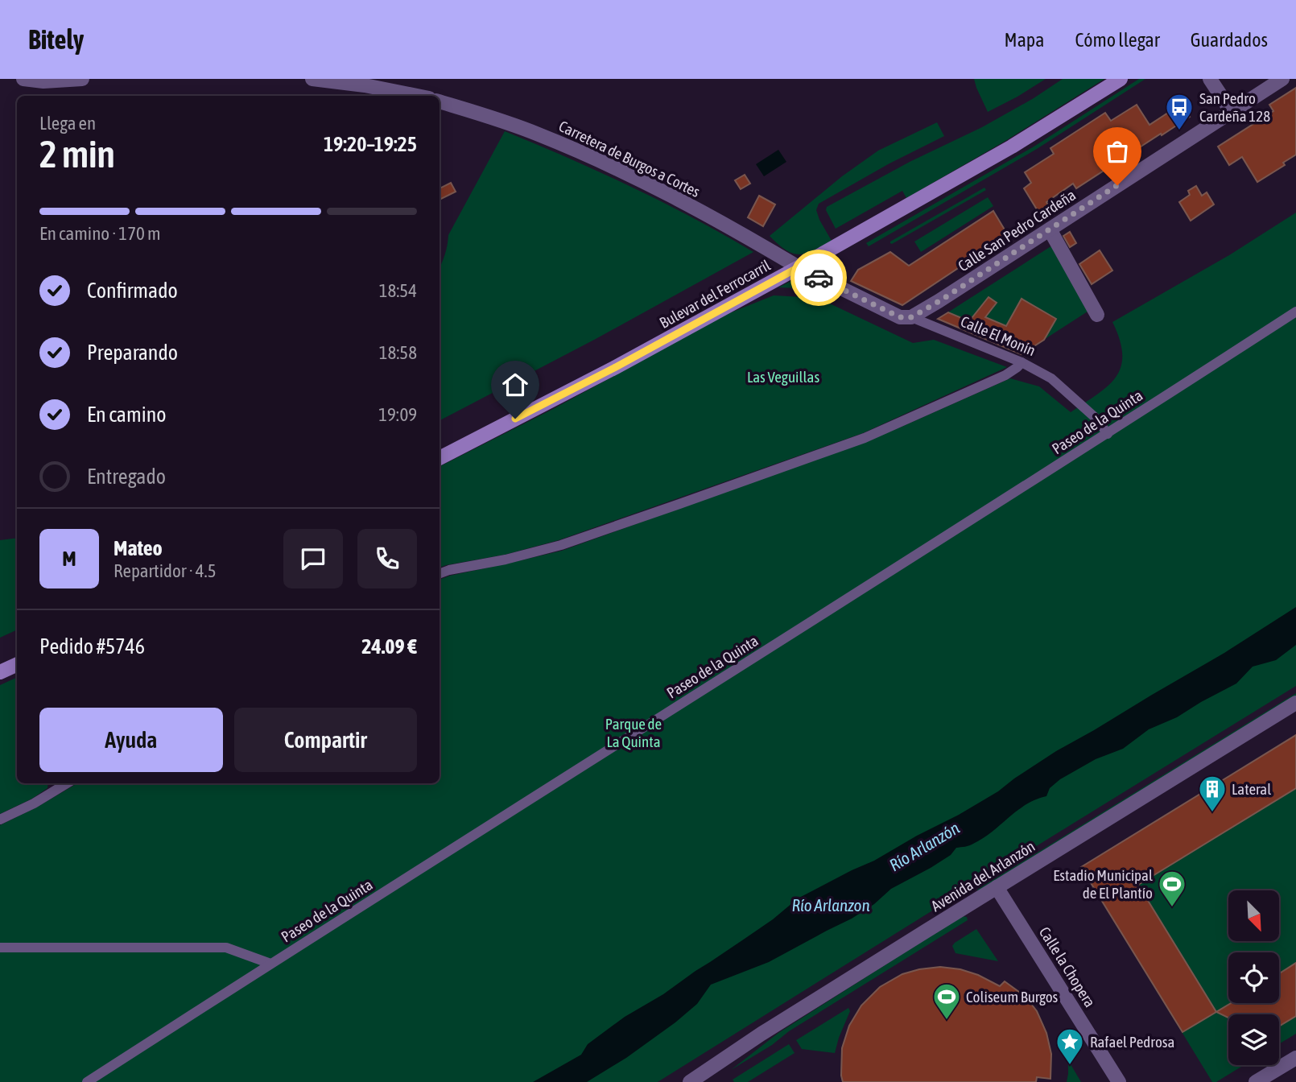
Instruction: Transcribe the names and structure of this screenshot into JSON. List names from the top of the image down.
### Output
{
  "streets": {
    "main road": ["Bulevar del Ferrocarril"],
    "street": [
      "Carretera de Burgos a Cortes",
      "Calle San Pedro Cardeña",
      "Calle El Monín",
      "Paseo de la Quinta",
      "Avenida del Arlanzón",
      "Calle la Chopera"
    ]
  },
  "crossings": [
    ["Carretera de Burgos a Cortes", "Bulevar del Ferrocarril"],
    ["Carretera de Burgos a Cortes", "Calle El Monín"],
    ["Calle San Pedro Cardeña", "Calle El Monín"],
    ["Bulevar del Ferrocarril", "Calle El Monín"],
    ["Calle El Monín", "Paseo de la Quinta"],
    ["Avenida del Arlanzón", "Calle la Chopera"]
  ],
  "water": ["Río Arlanzón", "Río Arlanzon"],
  "parks": ["Las Veguillas", "Parque de La Quinta"],
  "places": {
    "bus stop": ["San Pedro Cardeña 128"],
    "building": ["Lateral"],
    "sports": ["Estadio Municipal de El Plantío", "Coliseum Burgos"],
    "place": ["Rafael Pedrosa"]
  },
  "north": "bottom right",
  "page": {
    "header": "Bitely",
    "nav": ["Mapa", "Cómo llegar", "Guardados"],
    "heading": ["2 min", "Llega en", "19:20–19:25"],
    "panel": [
      "Mateo",
      "Repartidor · 4.5",
      "Pedido #5746",
      "24.09 €"
    ],
    "bar": "En camino · 170 m",
    "list": [
      ["Confirmado", "18:54"],
      ["Preparando", "18:58"],
      ["En camino", "19:09"],
      "Entregado"
    ],
    "round": "M",
    "buttons": ["Ayuda", "Compartir"]
  }
}
